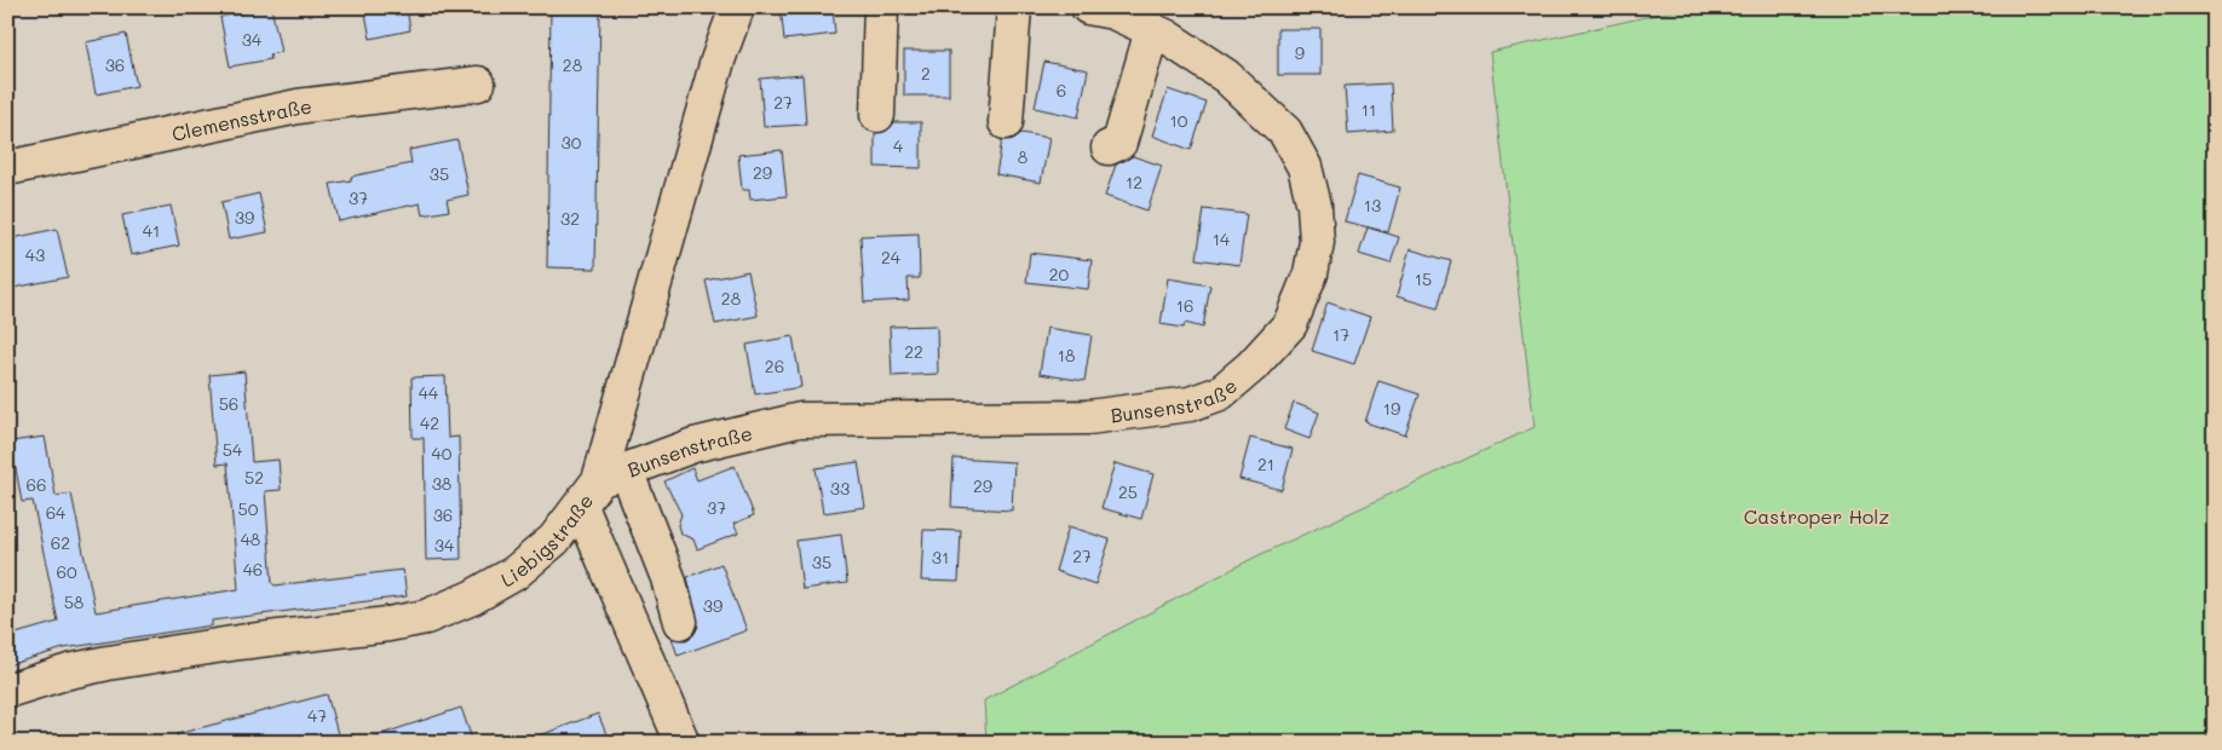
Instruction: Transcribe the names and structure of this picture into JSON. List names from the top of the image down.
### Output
{
  "streets": {
    "street": ["Clemensstraße", "Bunsenstraße", "Liebigstraße"]
  },
  "crossings": [
    ["Bunsenstraße", "Liebigstraße"]
  ],
  "parks": ["Castroper Holz"],
  "house_numbers": [
    "34",
    "9",
    "36",
    "28",
    "2",
    "6",
    "27",
    "11",
    "10",
    "30",
    "4",
    "8",
    "29",
    "35",
    "12",
    "37",
    "13",
    "39",
    "32",
    "41",
    "14",
    "43",
    "24",
    "20",
    "15",
    "28",
    "16",
    "17",
    "22",
    "18",
    "26",
    "44",
    "56",
    "19",
    "42",
    "54",
    "40",
    "21",
    "52",
    "38",
    "66",
    "29",
    "33",
    "25",
    "37",
    "50",
    "64",
    "36",
    "48",
    "62",
    "34",
    "27",
    "31",
    "35",
    "46",
    "60",
    "58",
    "39",
    "47"
  ]
}
